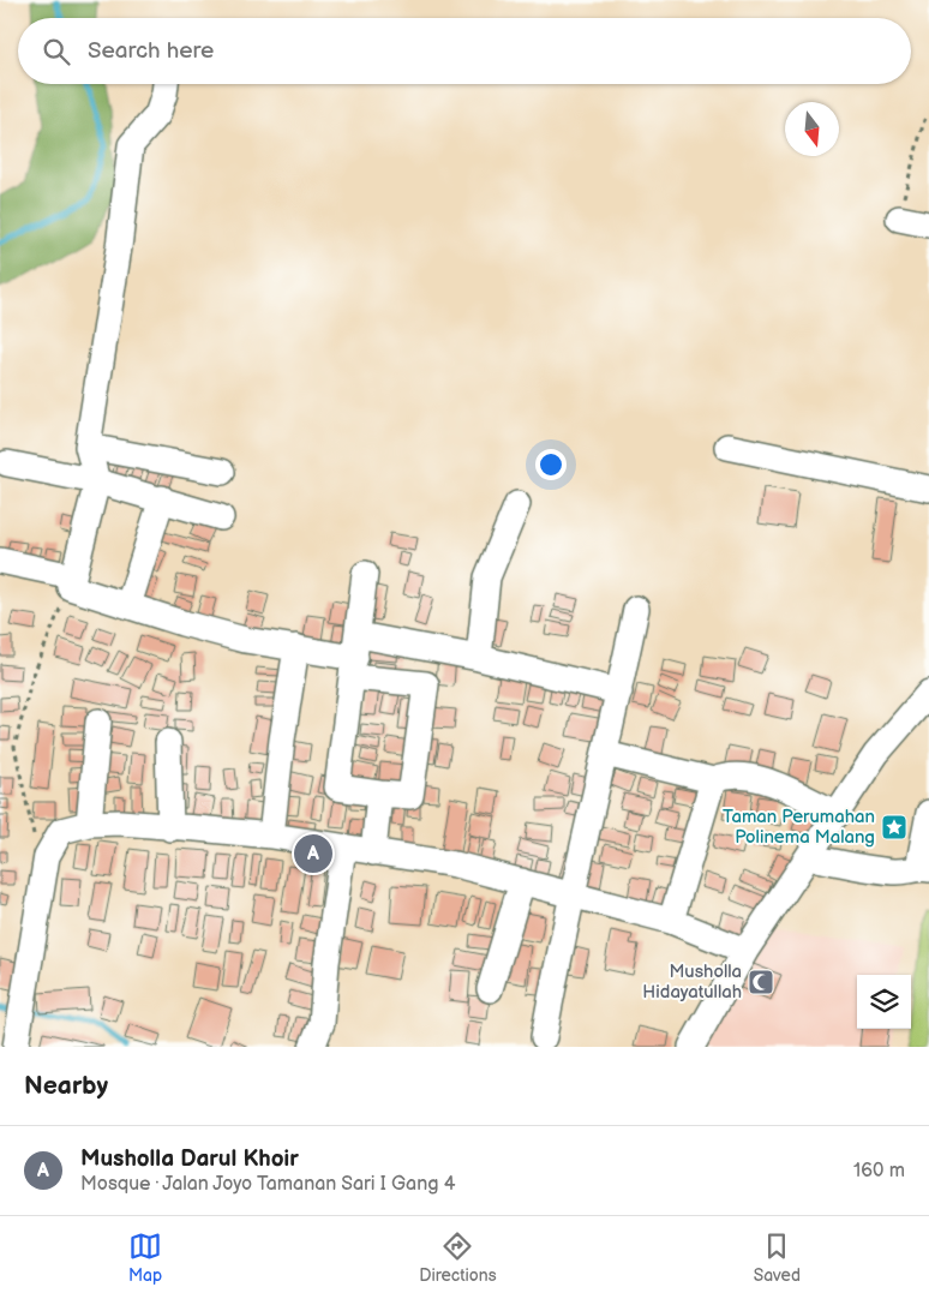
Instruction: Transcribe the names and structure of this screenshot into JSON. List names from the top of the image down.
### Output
{
  "places": {
    "place": ["Taman Perumahan Polinema Malang"],
    "mosque": ["Musholla Hidayatullah"]
  },
  "north": "bottom",
  "page": {
    "search": "Search here",
    "pins": "A",
    "heading": "Nearby",
    "list": [
      {
        "mark": "A",
        "name": "Musholla Darul Khoir",
        "note": "Mosque · Jalan Joyo Tamanan Sari I Gang 4",
        "value": "160 m"
      }
    ],
    "nav": ["Map", "Directions", "Saved"]
  }
}
